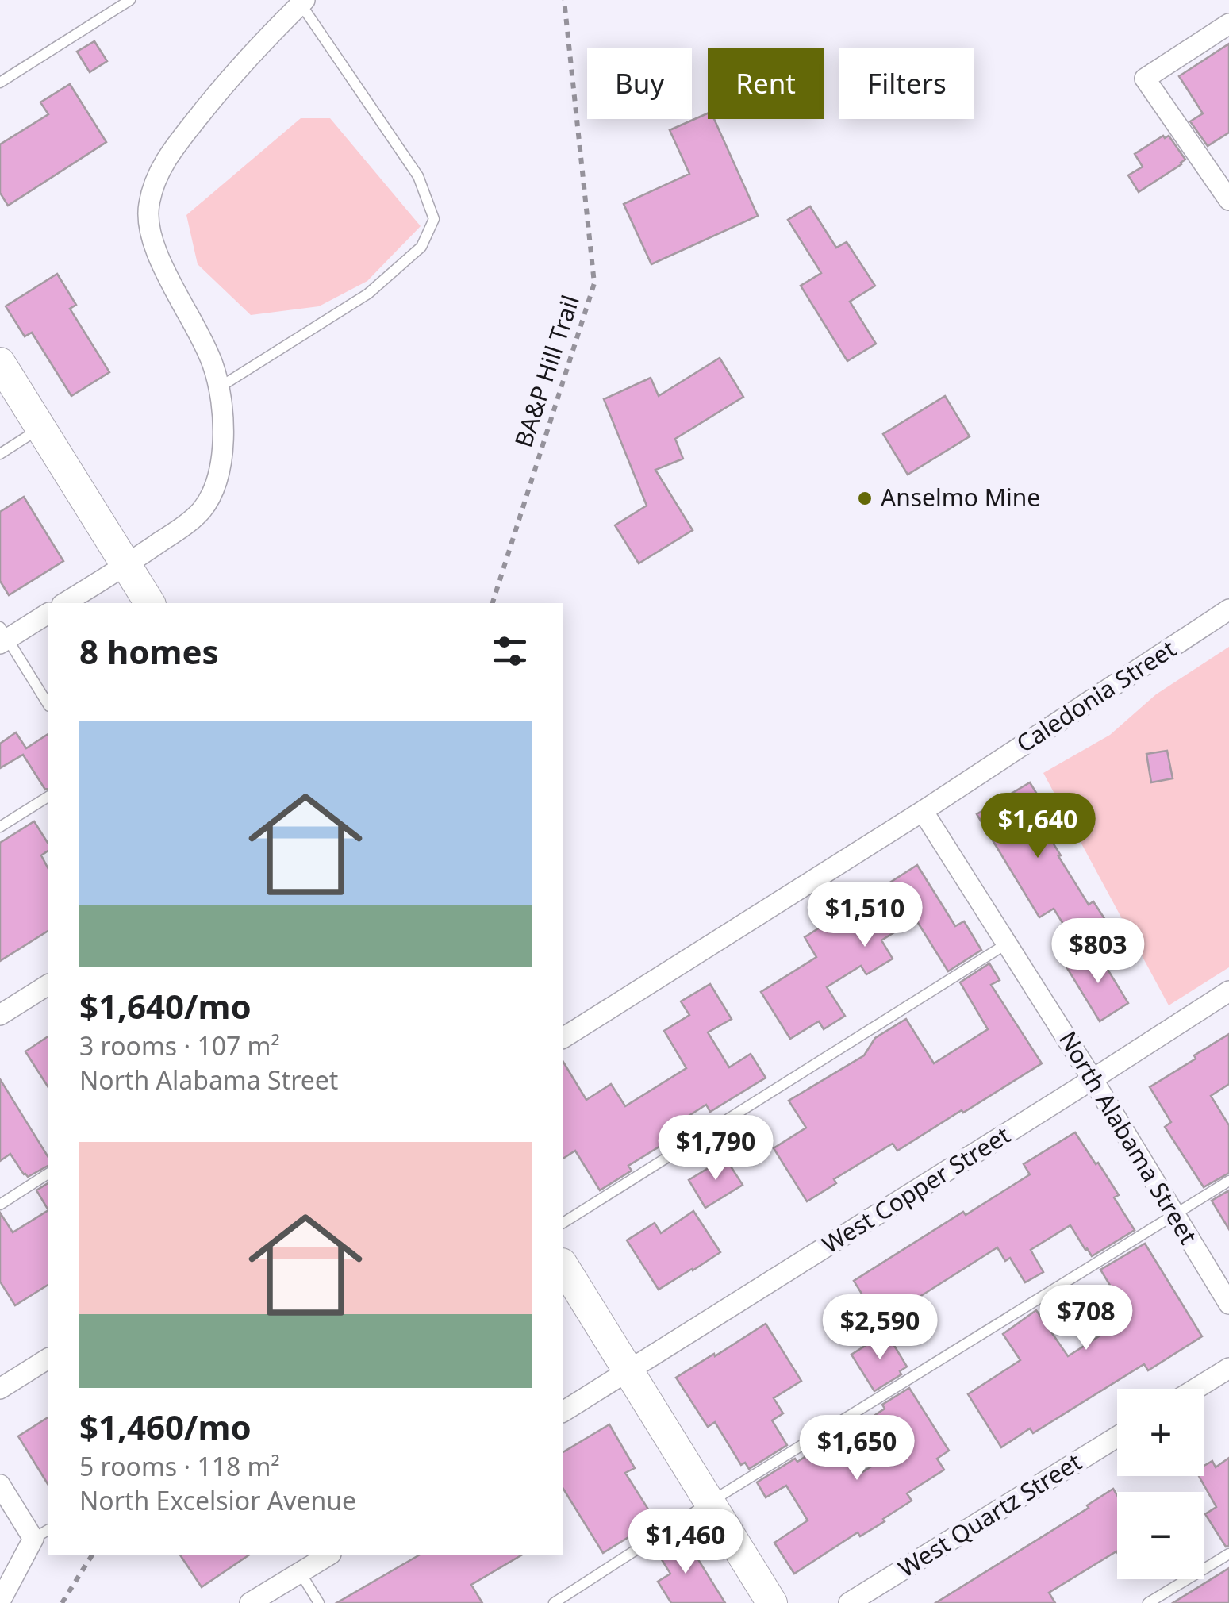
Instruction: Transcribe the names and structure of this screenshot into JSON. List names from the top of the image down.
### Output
{
  "streets": {
    "street": [
      "Caledonia Street",
      "North Alabama Street",
      "West Copper Street",
      "West Quartz Street"
    ],
    "path": ["BA&P Hill Trail"]
  },
  "crossings": [
    ["Caledonia Street", "North Alabama Street"],
    ["North Alabama Street", "West Copper Street"]
  ],
  "places": ["Anselmo Mine"],
  "page": {
    "chip": ["Buy", "Rent", "Filters"],
    "heading": "8 homes",
    "list": [
      {
        "name": "$1,640/mo",
        "note": "3 rooms · 107 m² · North Alabama Street"
      },
      {
        "name": "$1,460/mo",
        "note": "5 rooms · 118 m² · North Excelsior Avenue"
      }
    ],
    "price": [
      "$1,640",
      "$1,510",
      "$803",
      "$1,790",
      "$708",
      "$2,590",
      "$1,650",
      "$1,460"
    ],
    "map_buttons": ["+", "−"]
  }
}
